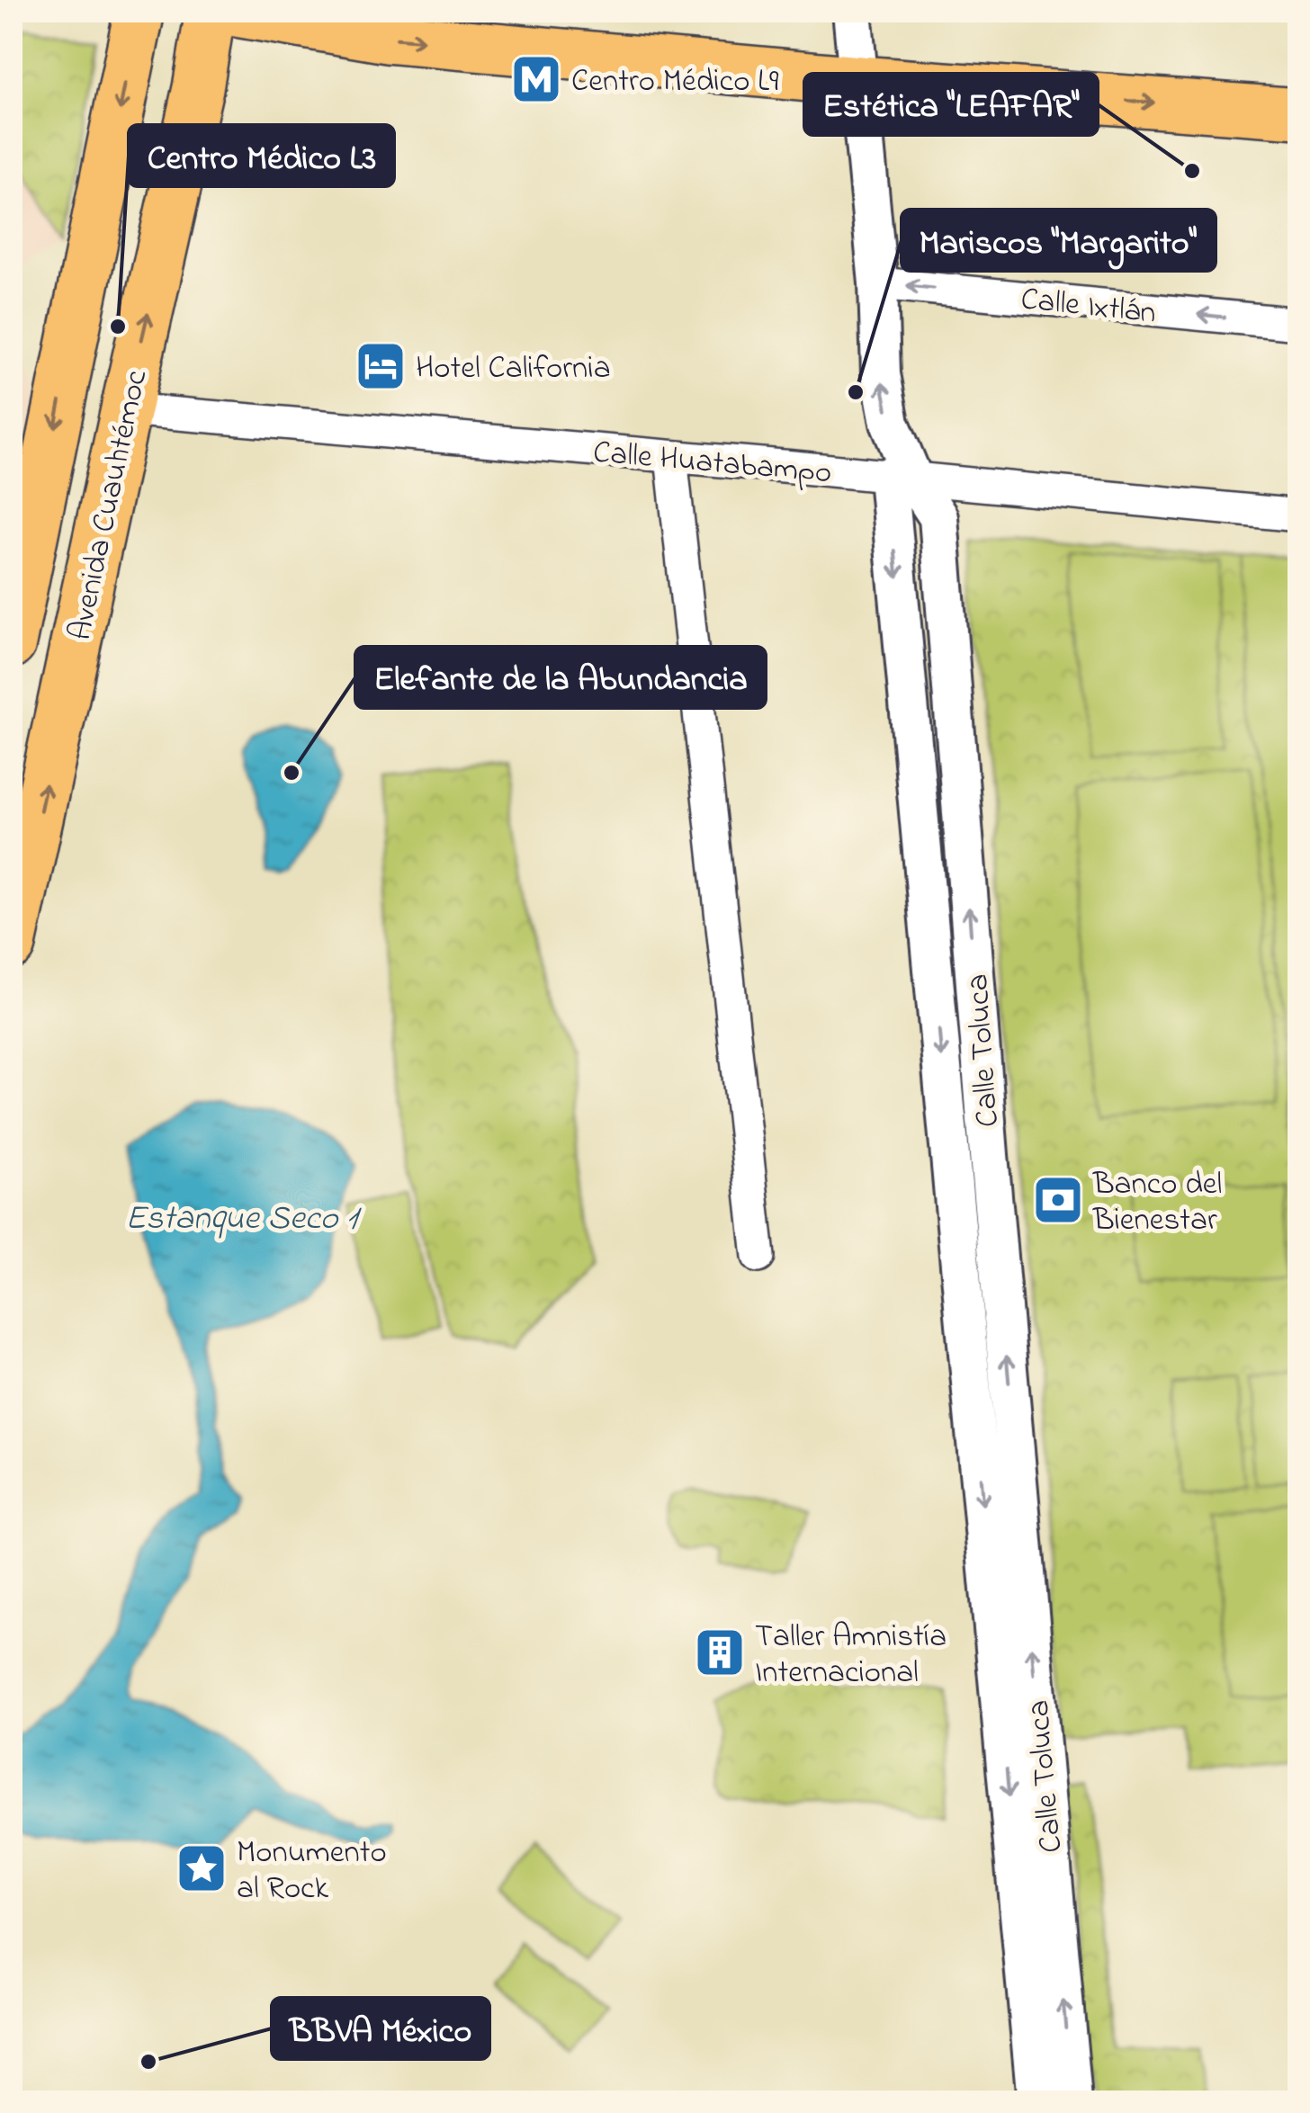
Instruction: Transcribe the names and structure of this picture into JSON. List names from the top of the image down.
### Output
{
  "streets": {
    "main road": ["Avenida Cuauhtémoc"],
    "street": ["Calle Ixtlán", "Calle Huatabampo", "Calle Toluca"]
  },
  "crossings": [
    ["Calle Ixtlán", "Calle Toluca"],
    ["Calle Huatabampo", "Avenida Cuauhtémoc"],
    ["Calle Huatabampo", "Calle Toluca"]
  ],
  "one_way": ["Calle Ixtlán"],
  "water": ["Estanque Seco 1"],
  "places": {
    "metro station": ["Centro Médico L9"],
    "other": [
      "Estética \"LEAFAR\"",
      "Centro Médico L3",
      "Mariscos \"Margarito\"",
      "Elefante de la Abundancia",
      "BBVA México"
    ],
    "hotel": ["Hotel California"],
    "bank": ["Banco del Bienestar"],
    "building": ["Taller Amnistía Internacional"],
    "place": ["Monumento al Rock"]
  }
}
